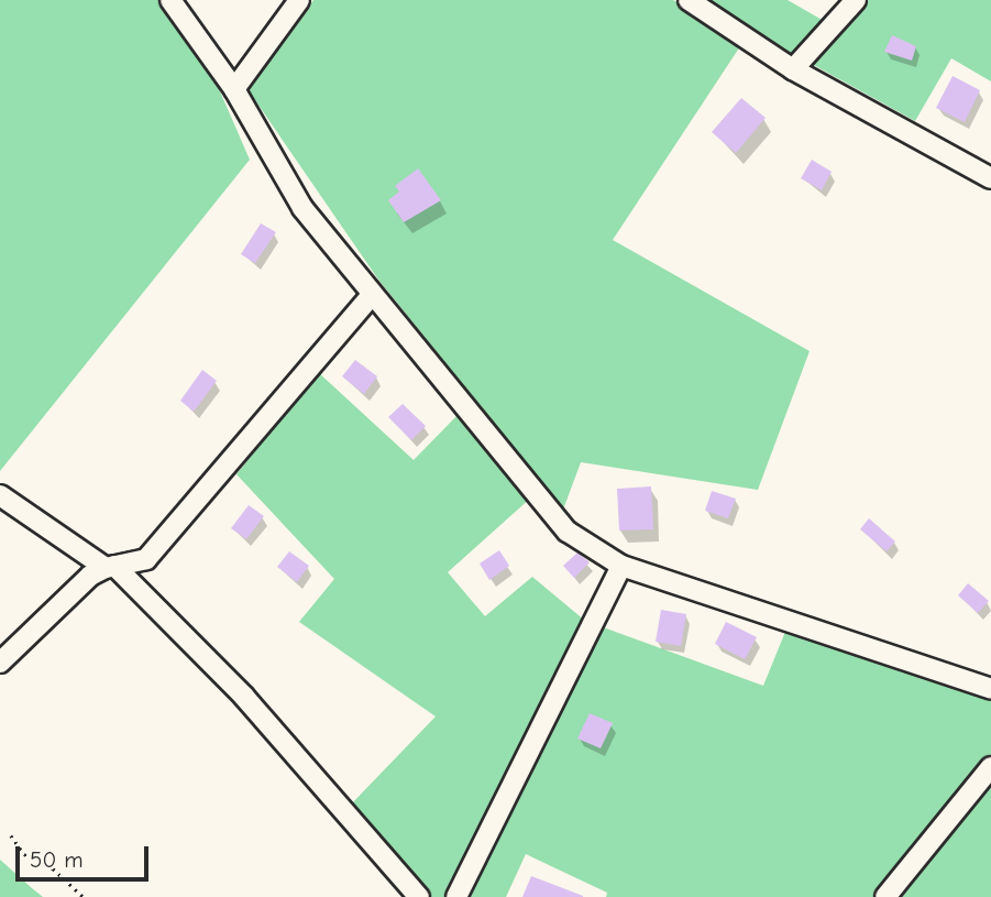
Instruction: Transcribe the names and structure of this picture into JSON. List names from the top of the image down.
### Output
{
  "scale_bar": "50 m"
}
